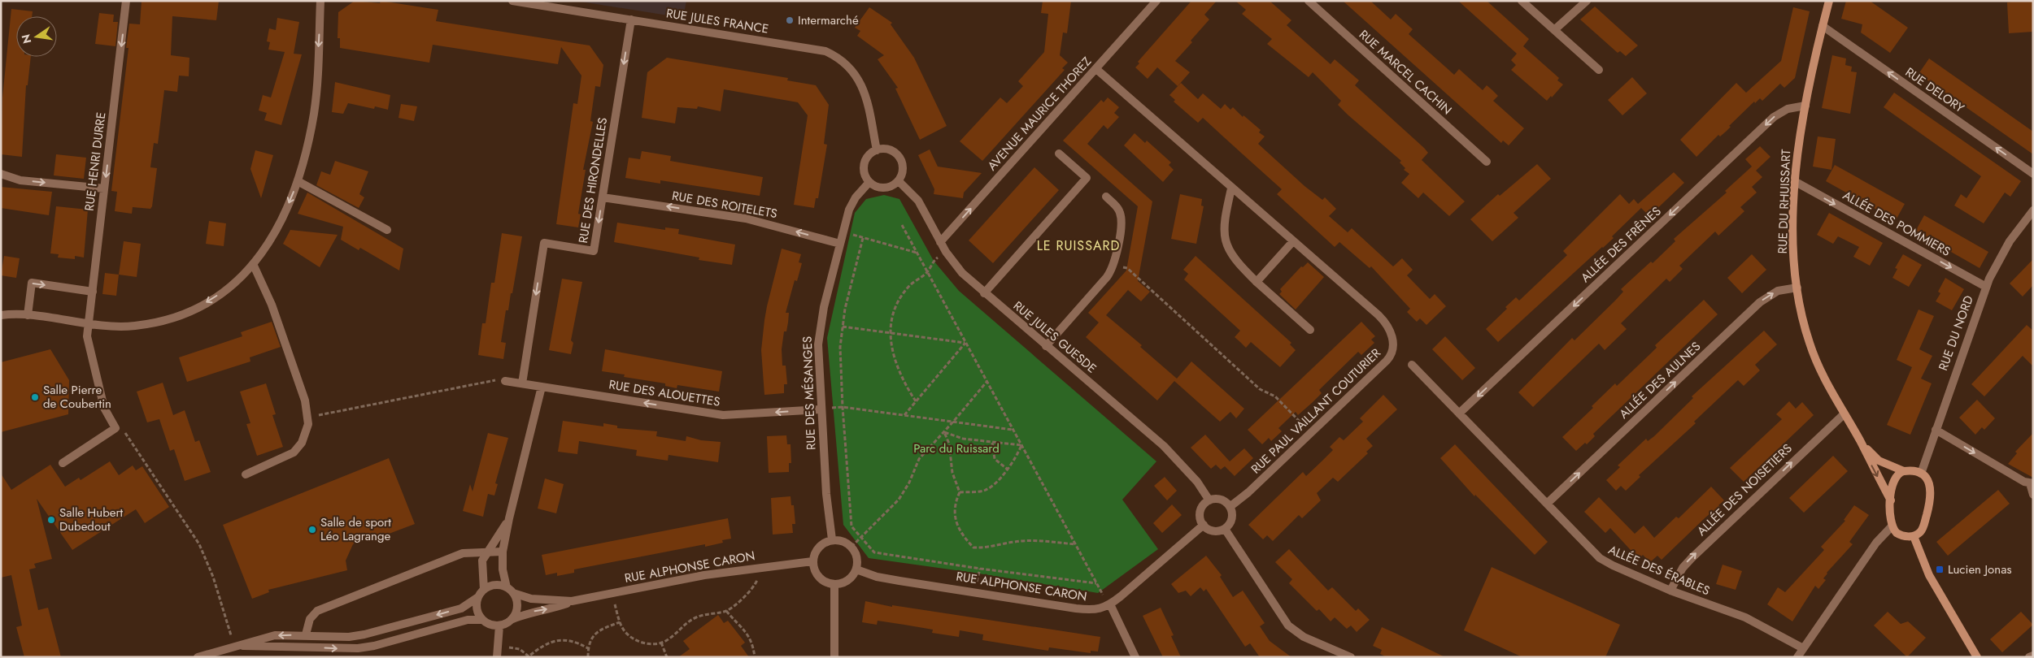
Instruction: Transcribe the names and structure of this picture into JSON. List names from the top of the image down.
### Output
{
  "streets": {
    "street": [
      "RUE JULES FRANCE",
      "RUE MARCEL CACHIN",
      "RUE DELORY",
      "AVENUE MAURICE THOREZ",
      "RUE HENRI DURRE",
      "RUE DES HIRONDELLES",
      "RUE DU RHUISSART",
      "RUE DES ROITELETS",
      "ALLÉE DES POMMIERS",
      "ALLÉE DES FRÊNES",
      "RUE DU NORD",
      "RUE JULES GUESDE",
      "ALLÉE DES AULNES",
      "RUE DES ALOUETTES",
      "RUE DES MÉSANGES",
      "RUE PAUL VAILLANT COUTURIER",
      "ALLÉE DES NOISETIERS",
      "RUE ALPHONSE CARON",
      "ALLÉE DES ÉRABLES"
    ]
  },
  "crossings": [
    ["RUE JULES FRANCE", "RUE DES HIRONDELLES"],
    ["RUE JULES FRANCE", "RUE JULES GUESDE"],
    ["RUE JULES FRANCE", "RUE DES MÉSANGES"],
    ["RUE DELORY", "RUE DU RHUISSART"],
    ["AVENUE MAURICE THOREZ", "RUE JULES GUESDE"],
    ["AVENUE MAURICE THOREZ", "RUE PAUL VAILLANT COUTURIER"],
    ["RUE DES HIRONDELLES", "RUE DES ROITELETS"],
    ["RUE DES HIRONDELLES", "RUE DES ALOUETTES"],
    ["RUE DU RHUISSART", "ALLÉE DES POMMIERS"],
    ["RUE DU RHUISSART", "ALLÉE DES FRÊNES"],
    ["RUE DU RHUISSART", "RUE DU NORD"],
    ["RUE DU RHUISSART", "ALLÉE DES AULNES"],
    ["RUE DU RHUISSART", "ALLÉE DES NOISETIERS"],
    ["RUE DES ROITELETS", "RUE DES MÉSANGES"],
    ["ALLÉE DES POMMIERS", "RUE DU NORD"],
    ["ALLÉE DES FRÊNES", "ALLÉE DES ÉRABLES"],
    ["RUE JULES GUESDE", "RUE DES MÉSANGES"],
    ["RUE JULES GUESDE", "RUE PAUL VAILLANT COUTURIER"],
    ["RUE JULES GUESDE", "RUE ALPHONSE CARON"],
    ["ALLÉE DES AULNES", "ALLÉE DES ÉRABLES"],
    ["RUE DES ALOUETTES", "RUE DES MÉSANGES"],
    ["RUE DES MÉSANGES", "RUE ALPHONSE CARON"],
    ["RUE PAUL VAILLANT COUTURIER", "RUE ALPHONSE CARON"],
    ["ALLÉE DES NOISETIERS", "ALLÉE DES ÉRABLES"]
  ],
  "one_way": [
    "RUE DELORY",
    "AVENUE MAURICE THOREZ",
    "RUE HENRI DURRE",
    "RUE DES HIRONDELLES",
    "RUE DES ROITELETS",
    "ALLÉE DES POMMIERS",
    "ALLÉE DES FRÊNES",
    "ALLÉE DES AULNES",
    "RUE DES ALOUETTES",
    "ALLÉE DES NOISETIERS"
  ],
  "districts": ["LE RUISSARD"],
  "parks": ["Parc du Ruissard"],
  "places": {
    "other": [
      "Intermarché",
      "Salle Pierre de Coubertin",
      "Salle Hubert Dubedout",
      "Salle de sport Léo Lagrange"
    ],
    "transit": ["Lucien Jonas"]
  },
  "north": "left"
}
